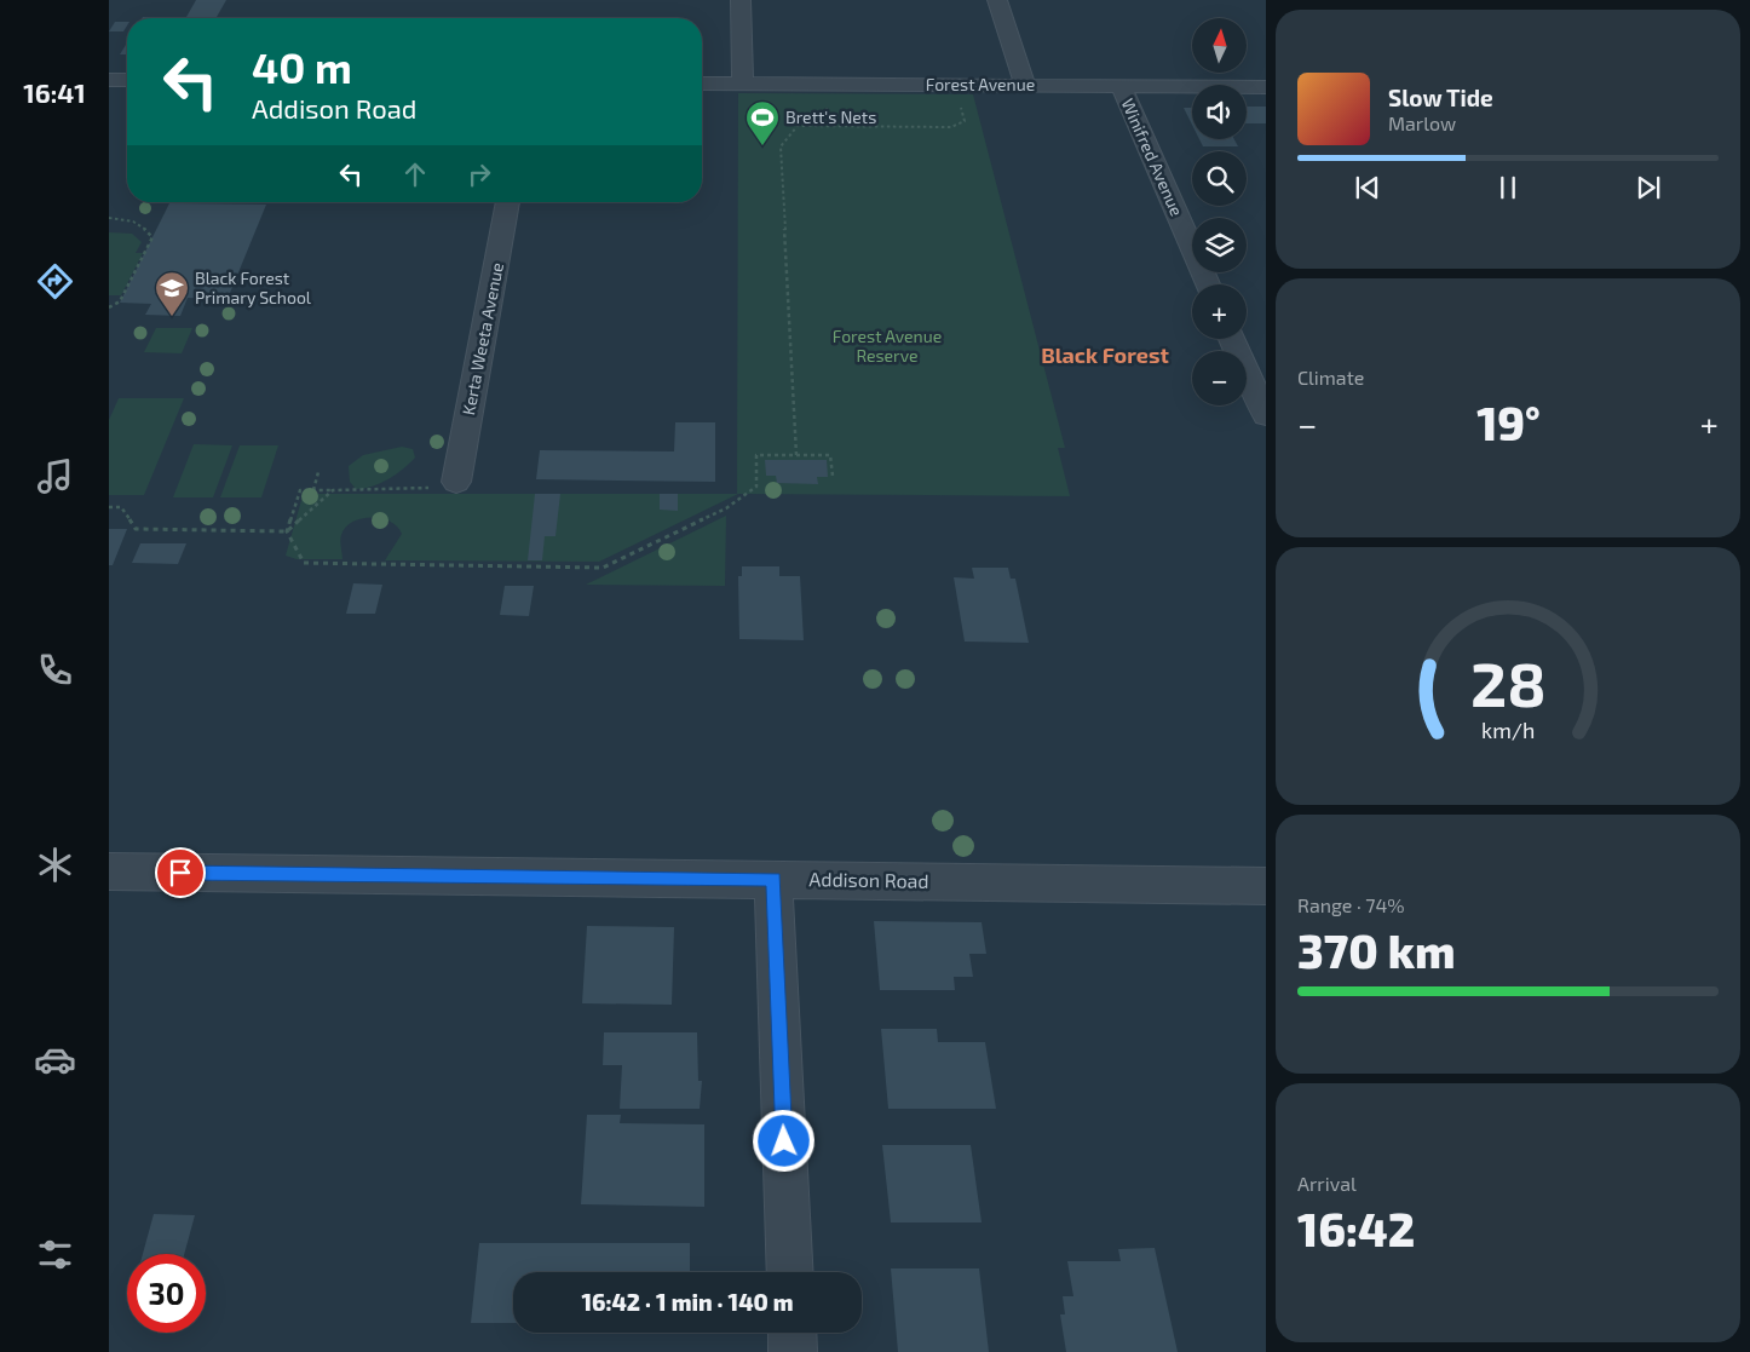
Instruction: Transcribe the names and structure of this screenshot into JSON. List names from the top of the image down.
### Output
{
  "streets": {
    "street": [
      "Forest Avenue",
      "Winifred Avenue",
      "Kerta Weeta Avenue",
      "Addison Road"
    ]
  },
  "crossings": [
    ["Forest Avenue", "Winifred Avenue"]
  ],
  "districts": ["Black Forest"],
  "parks": ["Forest Avenue Reserve"],
  "places": {
    "sports": ["Brett's Nets"],
    "school or university": ["Black Forest Primary School"]
  },
  "north": "top",
  "page": {
    "tabs": "16:41",
    "map_buttons": ["+", "−"],
    "turn": ["40 m", "Addison Road"],
    "song": ["Slow Tide", "Marlow"],
    "tile": [
      "Climate",
      ["Range · 74%", "370 km"],
      ["Arrival", "16:42"]
    ],
    "heat": ["−", "19°", "+"],
    "limit": "30",
    "trip": "16:42 · 1 min · 140 m",
    "gauge": ["28", "km/h"]
  }
}
